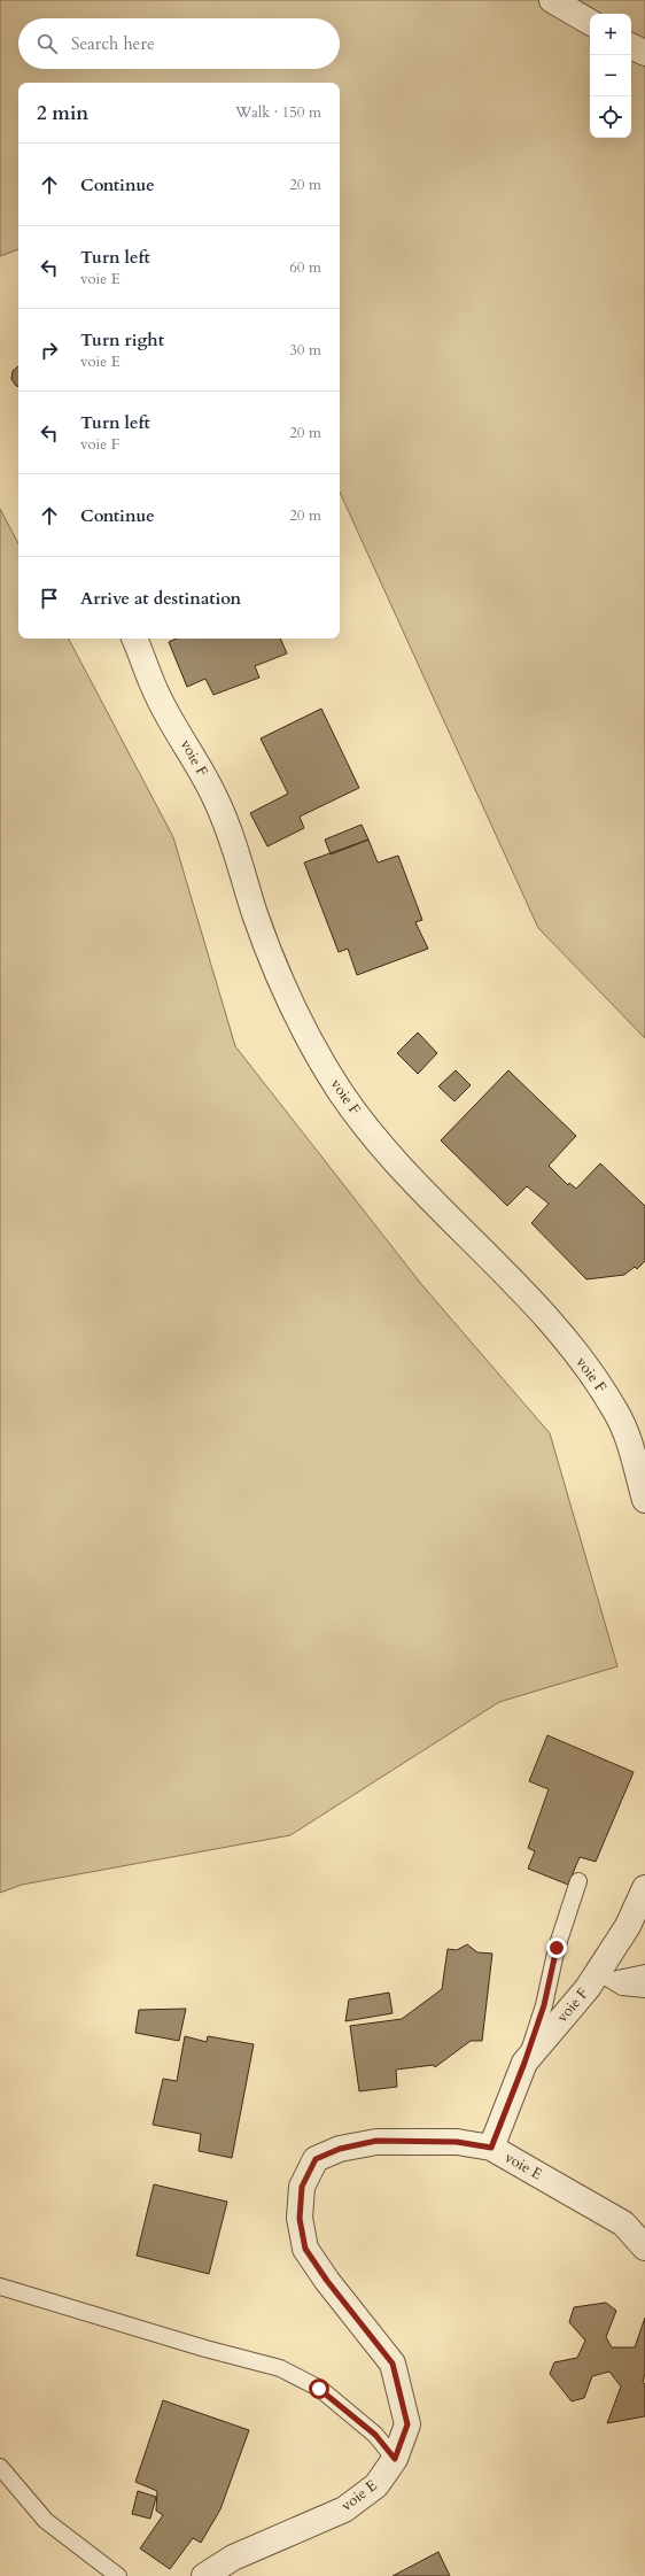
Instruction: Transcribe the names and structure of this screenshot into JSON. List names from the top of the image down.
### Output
{
  "streets": {
    "street": ["voie F", "voie E"]
  },
  "crossings": [
    ["voie F", "voie E"]
  ],
  "page": {
    "map_buttons": ["+", "−"],
    "search": "Search here",
    "heading": ["2 min", "Walk · 150 m"],
    "list": [
      ["Continue", "20 m"],
      ["Turn left", "voie E", "60 m"],
      ["Turn right", "voie E", "30 m"],
      ["Turn left", "voie F", "20 m"],
      ["Continue", "20 m"],
      "Arrive at destination"
    ]
  }
}
